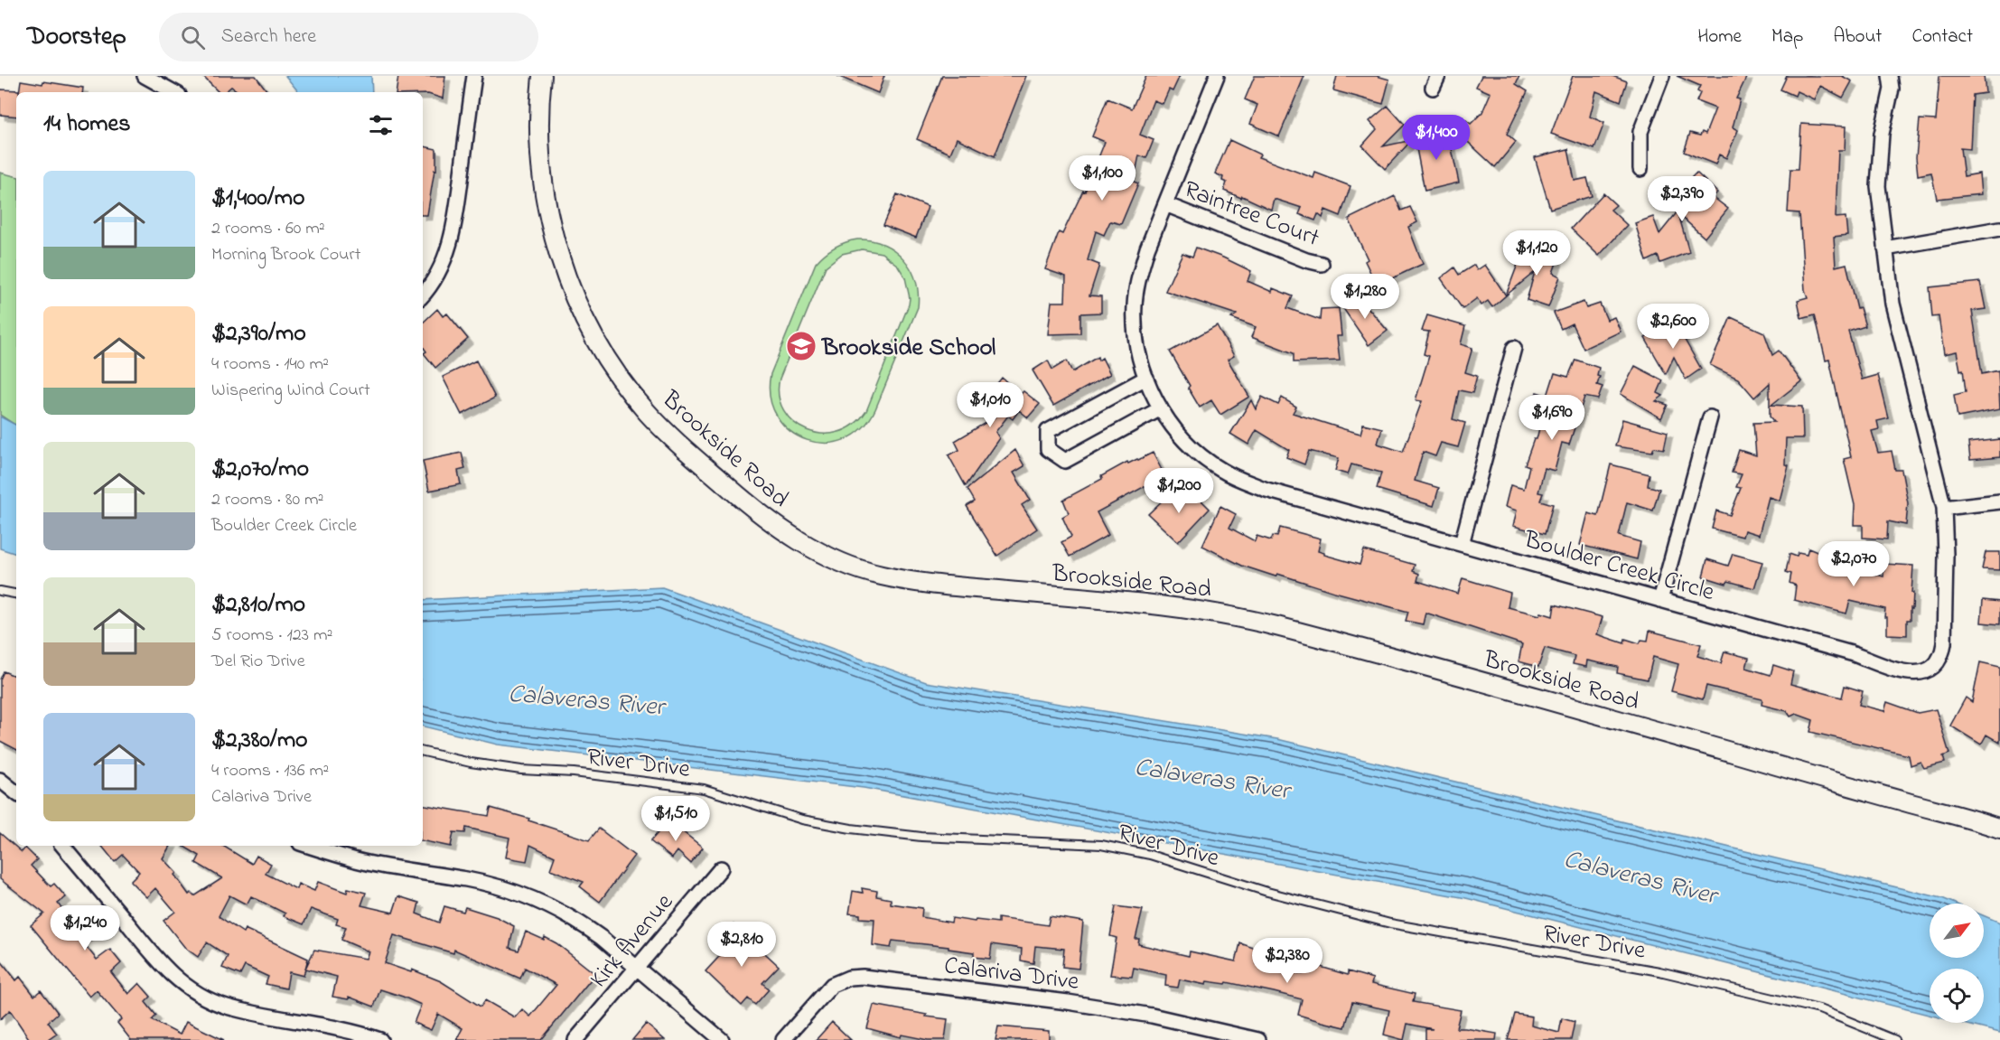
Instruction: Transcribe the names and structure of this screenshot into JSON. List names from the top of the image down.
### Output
{
  "streets": {
    "street": [
      "Raintree Court",
      "Brookside Road",
      "Boulder Creek Circle",
      "Kirk Avenue",
      "Calariva Drive"
    ],
    "lane": ["River Drive"]
  },
  "crossings": [
    ["Raintree Court", "Boulder Creek Circle"]
  ],
  "water": ["Calaveras River"],
  "places": {
    "school or university": ["Brookside School"]
  },
  "north": "top right",
  "page": {
    "header": "Doorstep",
    "search": "Search here",
    "nav": [
      "Home",
      "Map",
      "About",
      "Contact"
    ],
    "heading": "14 homes",
    "price": [
      "$1,400",
      "$1,100",
      "$2,390",
      "$1,120",
      "$1,280",
      "$2,600",
      "$1,010",
      "$1,690",
      "$1,200",
      "$2,070",
      "$1,510",
      "$1,240",
      "$2,810",
      "$2,380"
    ],
    "list": [
      {
        "name": "$1,400/mo",
        "note": "2 rooms · 60 m² · Morning Brook Court"
      },
      {
        "name": "$2,390/mo",
        "note": "4 rooms · 140 m² · Wispering Wind Court"
      },
      {
        "name": "$2,070/mo",
        "note": "2 rooms · 80 m² · Boulder Creek Circle"
      },
      {
        "name": "$2,810/mo",
        "note": "5 rooms · 123 m² · Del Rio Drive"
      },
      {
        "name": "$2,380/mo",
        "note": "4 rooms · 136 m² · Calariva Drive"
      }
    ]
  }
}
